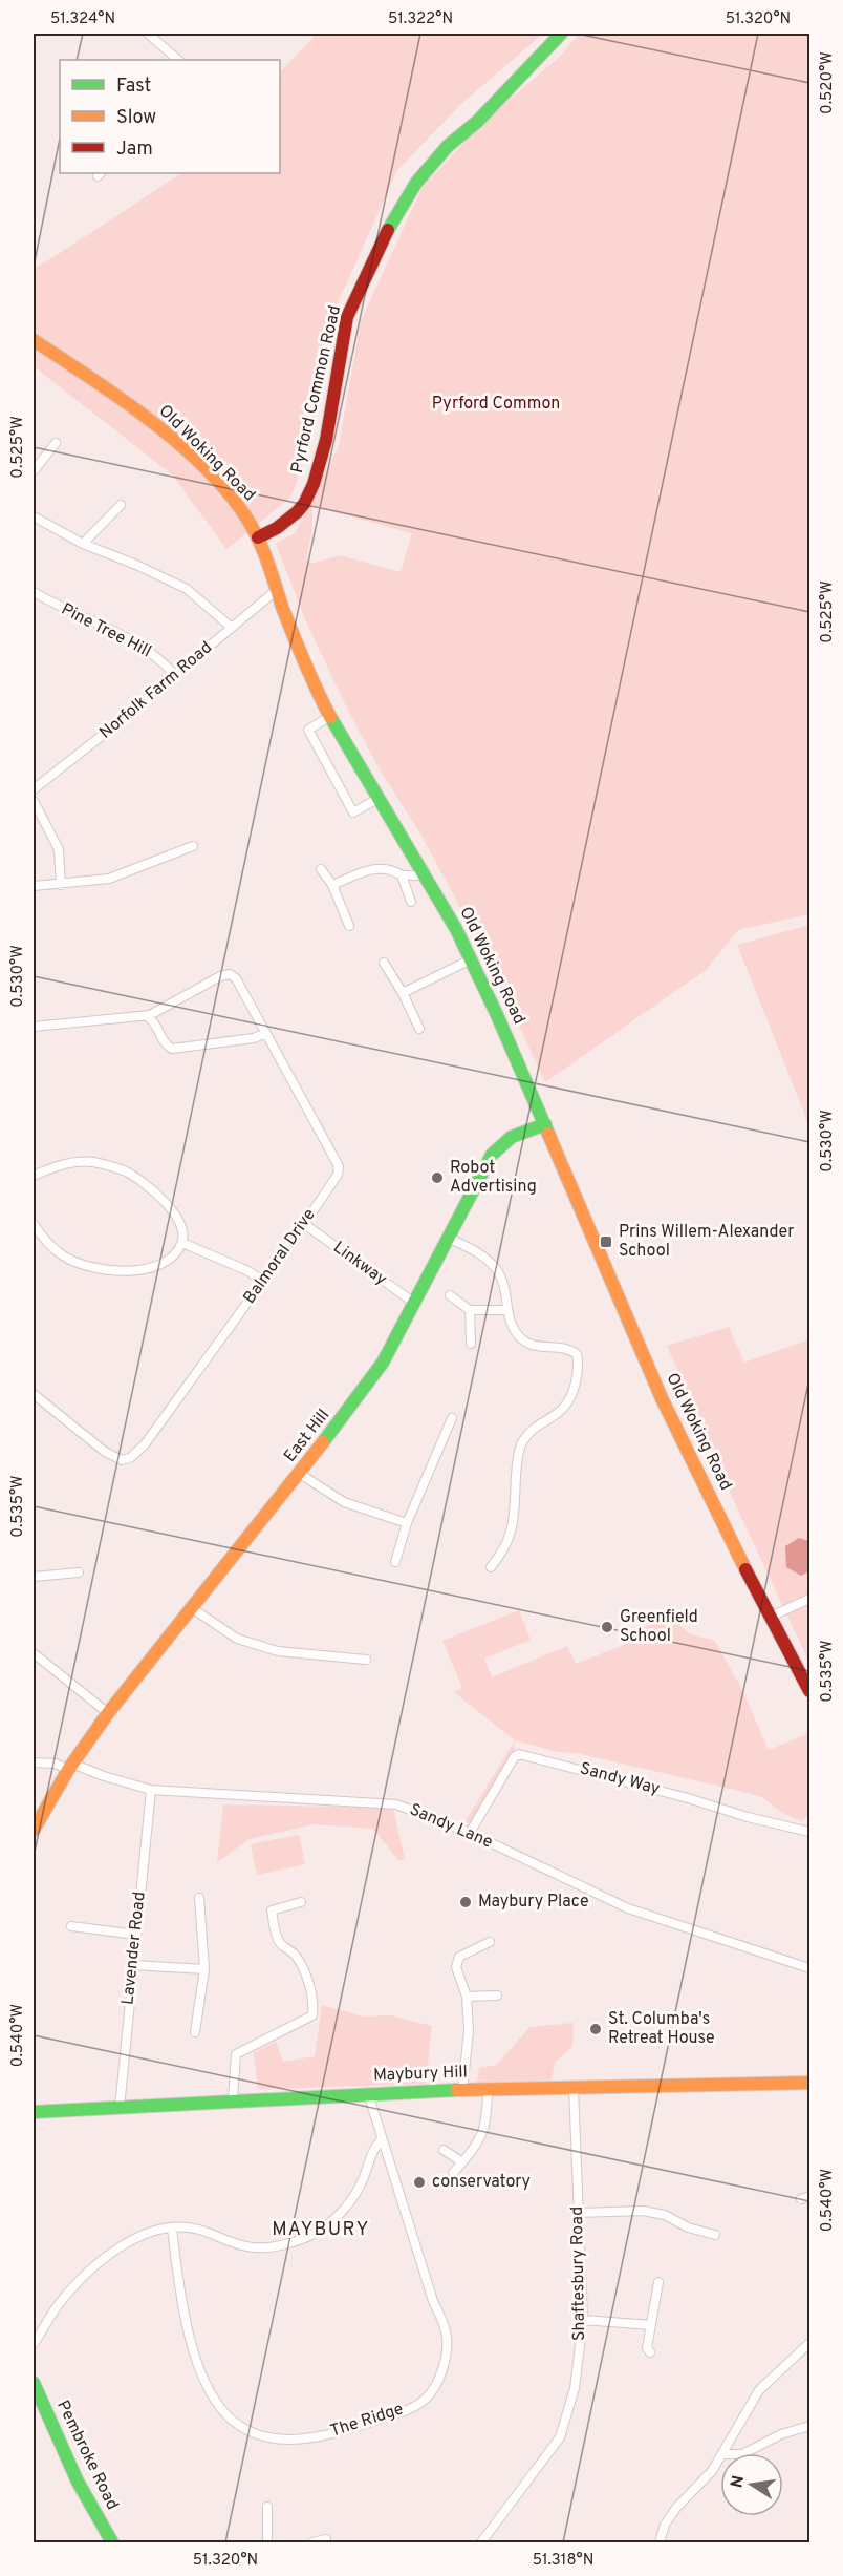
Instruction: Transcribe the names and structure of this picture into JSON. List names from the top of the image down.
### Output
{
  "streets": {
    "street": [
      "Pyrford Common Road",
      "Old Woking Road",
      "Pine Tree Hill",
      "Norfolk Farm Road",
      "Balmoral Drive",
      "Linkway",
      "East Hill",
      "Sandy Way",
      "Sandy Lane",
      "Lavender Road",
      "Maybury Hill",
      "Shaftesbury Road",
      "The Ridge",
      "Pembroke Road"
    ]
  },
  "crossings": [
    ["Pyrford Common Road", "Old Woking Road"],
    ["Old Woking Road", "Norfolk Farm Road"],
    ["Old Woking Road", "East Hill"],
    ["Pine Tree Hill", "Norfolk Farm Road"],
    ["Balmoral Drive", "Linkway"],
    ["Linkway", "East Hill"],
    ["East Hill", "Sandy Lane"],
    ["Sandy Way", "Sandy Lane"],
    ["Sandy Lane", "Lavender Road"],
    ["Lavender Road", "Maybury Hill"],
    ["Maybury Hill", "Shaftesbury Road"],
    ["Maybury Hill", "The Ridge"]
  ],
  "districts": ["MAYBURY"],
  "parks": ["Pyrford Common"],
  "places": {
    "other": [
      "Robot Advertising",
      "Greenfield School",
      "Maybury Place",
      "St. Columba's Retreat House",
      "conservatory"
    ],
    "transit": ["Prins Willem-Alexander School"]
  },
  "legend": ["Fast", "Slow", "Jam"],
  "north": "left",
  "coordinates": [
    "51.324°N",
    "51.322°N",
    "51.320°N",
    "0.520°W",
    "0.525°W",
    "0.530°W",
    "0.535°W",
    "0.540°W",
    "51.318°N"
  ]
}
